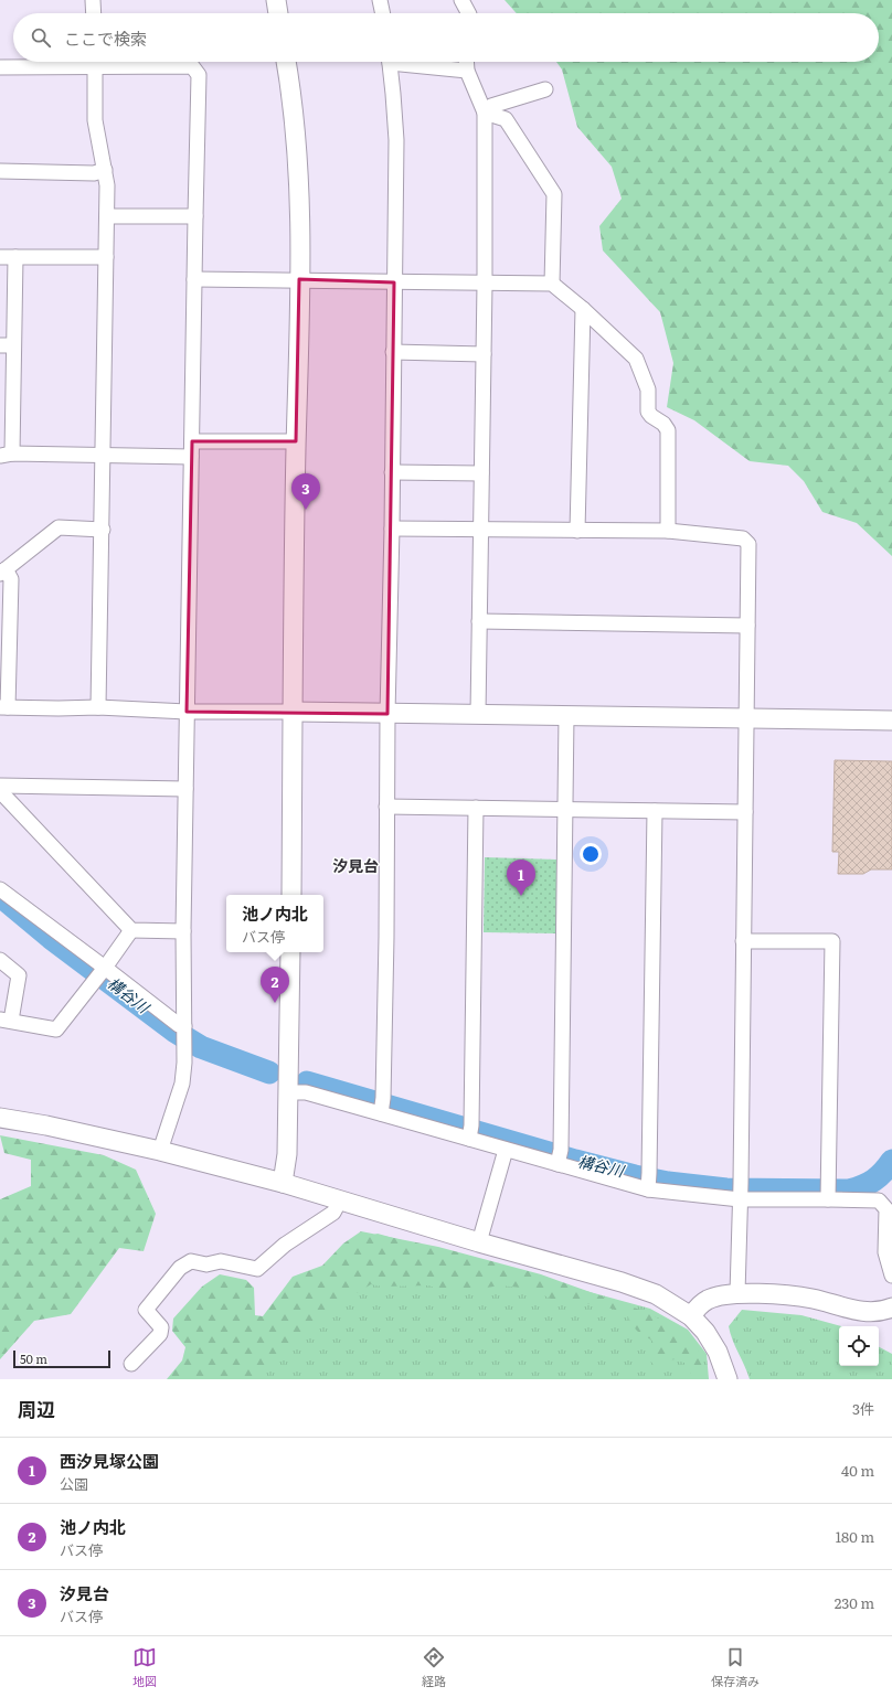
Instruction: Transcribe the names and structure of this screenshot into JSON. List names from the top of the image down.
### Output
{
  "districts": ["汐見台"],
  "water": ["構谷川"],
  "scale_bar": "50 m",
  "page": {
    "search": "ここで検索",
    "pins": ["3", "1", "2"],
    "popup": ["池ノ内北", "バス停"],
    "scale": "50 m",
    "heading": ["周辺", "3件"],
    "list": [
      {
        "mark": "1",
        "name": "西汐見塚公園",
        "note": "公園",
        "value": "40 m"
      },
      {
        "mark": "2",
        "name": "池ノ内北",
        "note": "バス停",
        "value": "180 m"
      },
      {
        "mark": "3",
        "name": "汐見台",
        "note": "バス停",
        "value": "230 m"
      }
    ],
    "nav": ["地図", "経路", "保存済み"]
  }
}
